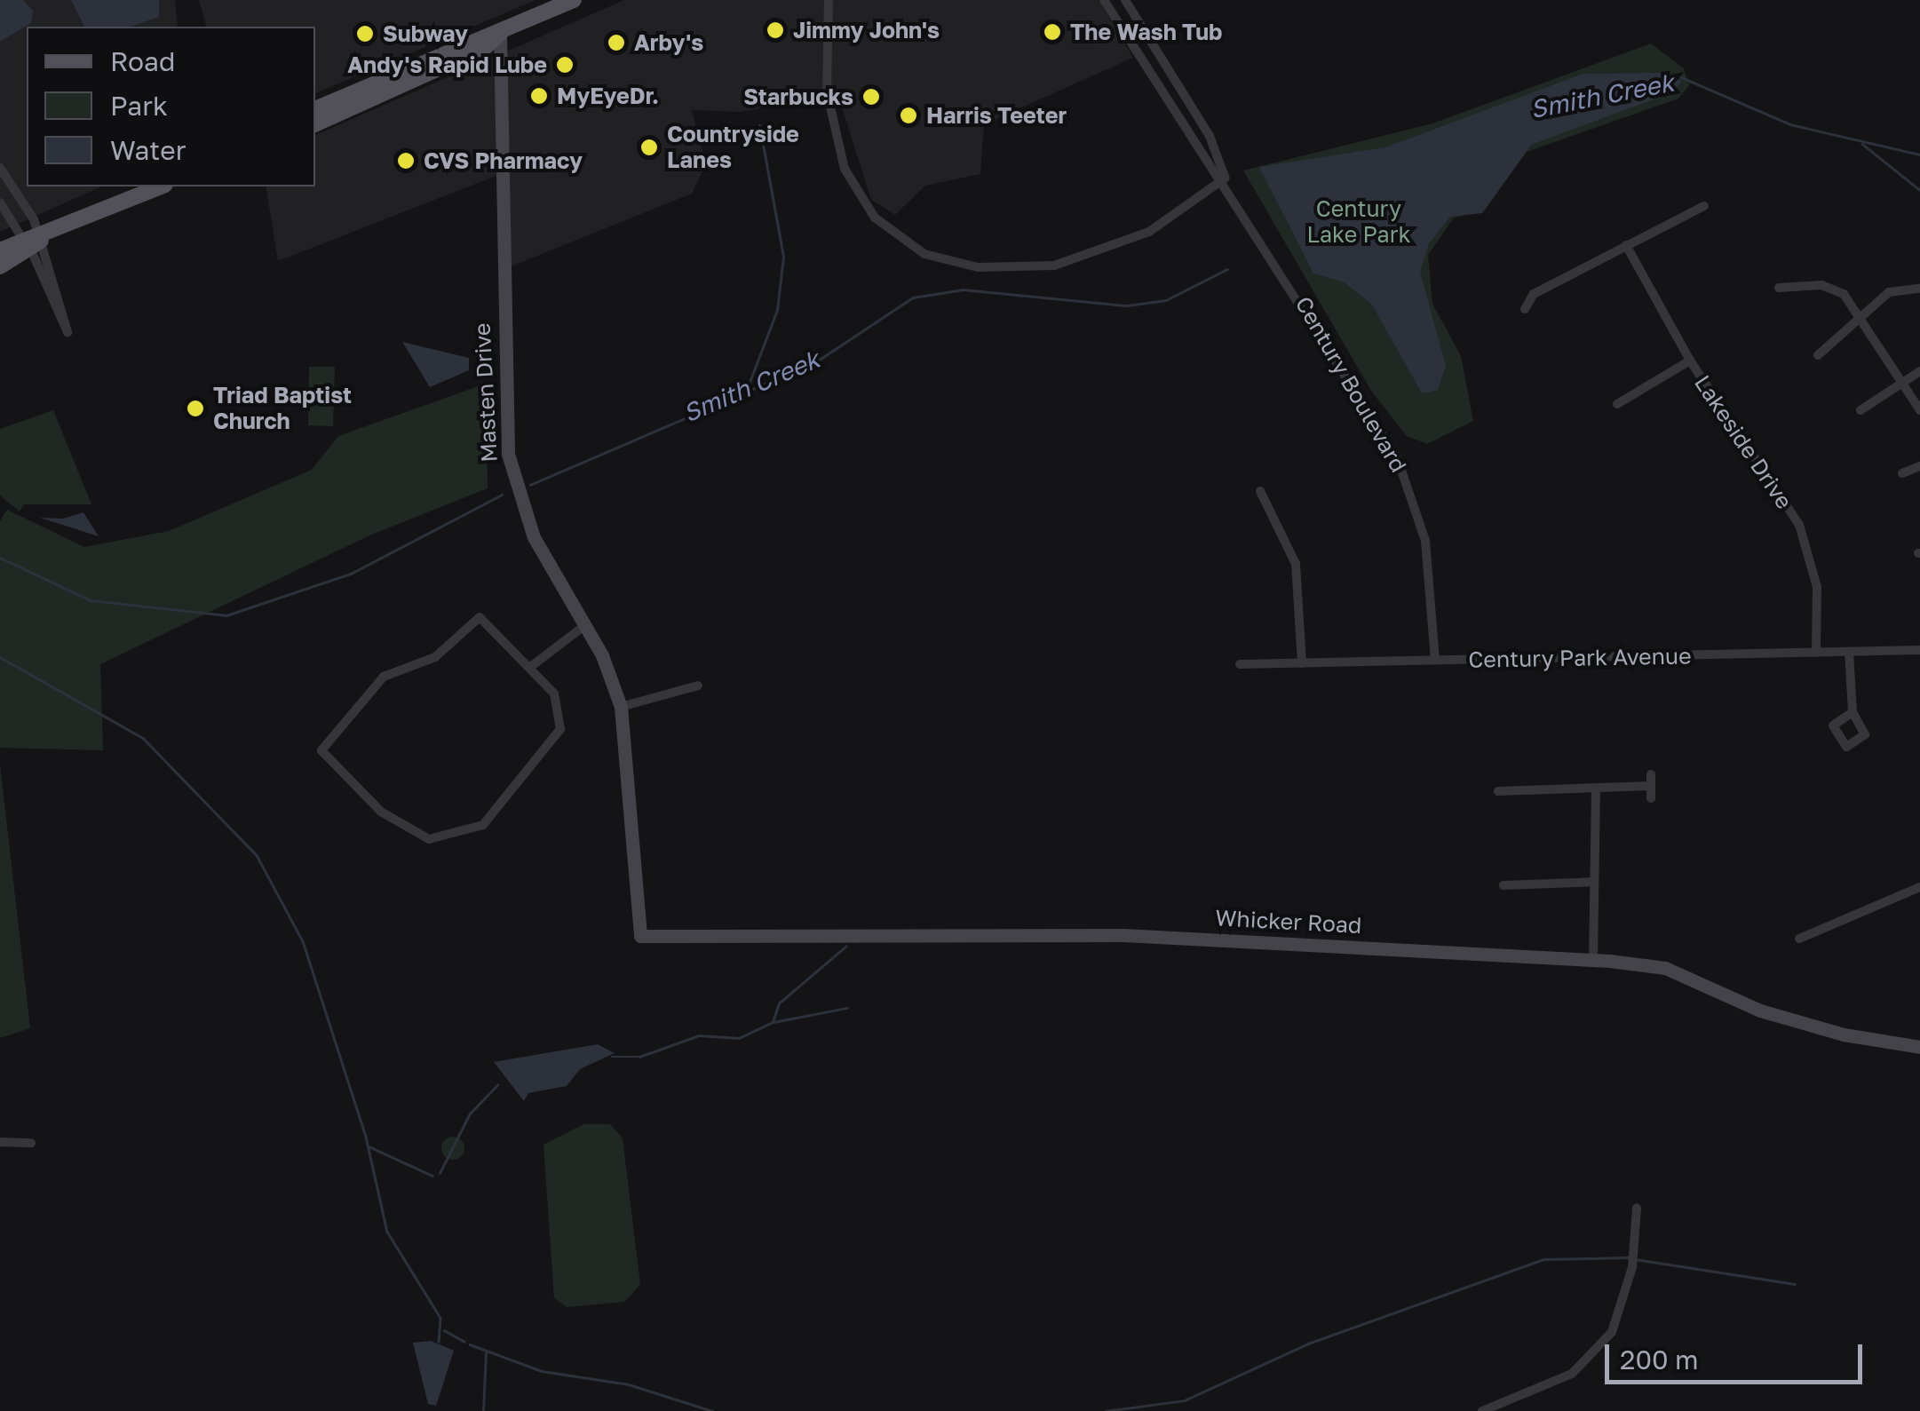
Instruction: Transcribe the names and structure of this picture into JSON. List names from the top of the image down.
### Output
{
  "streets": {
    "street": [
      "Century Boulevard",
      "Masten Drive",
      "Lakeside Drive",
      "Century Park Avenue",
      "Whicker Road"
    ]
  },
  "crossings": [
    ["Century Boulevard", "Century Park Avenue"],
    ["Masten Drive", "Whicker Road"],
    ["Lakeside Drive", "Century Park Avenue"]
  ],
  "water": ["Smith Creek"],
  "parks": ["Century Lake Park"],
  "places": [
    "Jimmy John's",
    "The Wash Tub",
    "Subway",
    "Arby's",
    "Andy's Rapid Lube",
    "MyEyeDr.",
    "Starbucks",
    "Harris Teeter",
    "Countryside Lanes",
    "CVS Pharmacy",
    "Triad Baptist Church"
  ],
  "legend": ["Road", "Park", "Water"],
  "scale_bar": "200 m"
}
